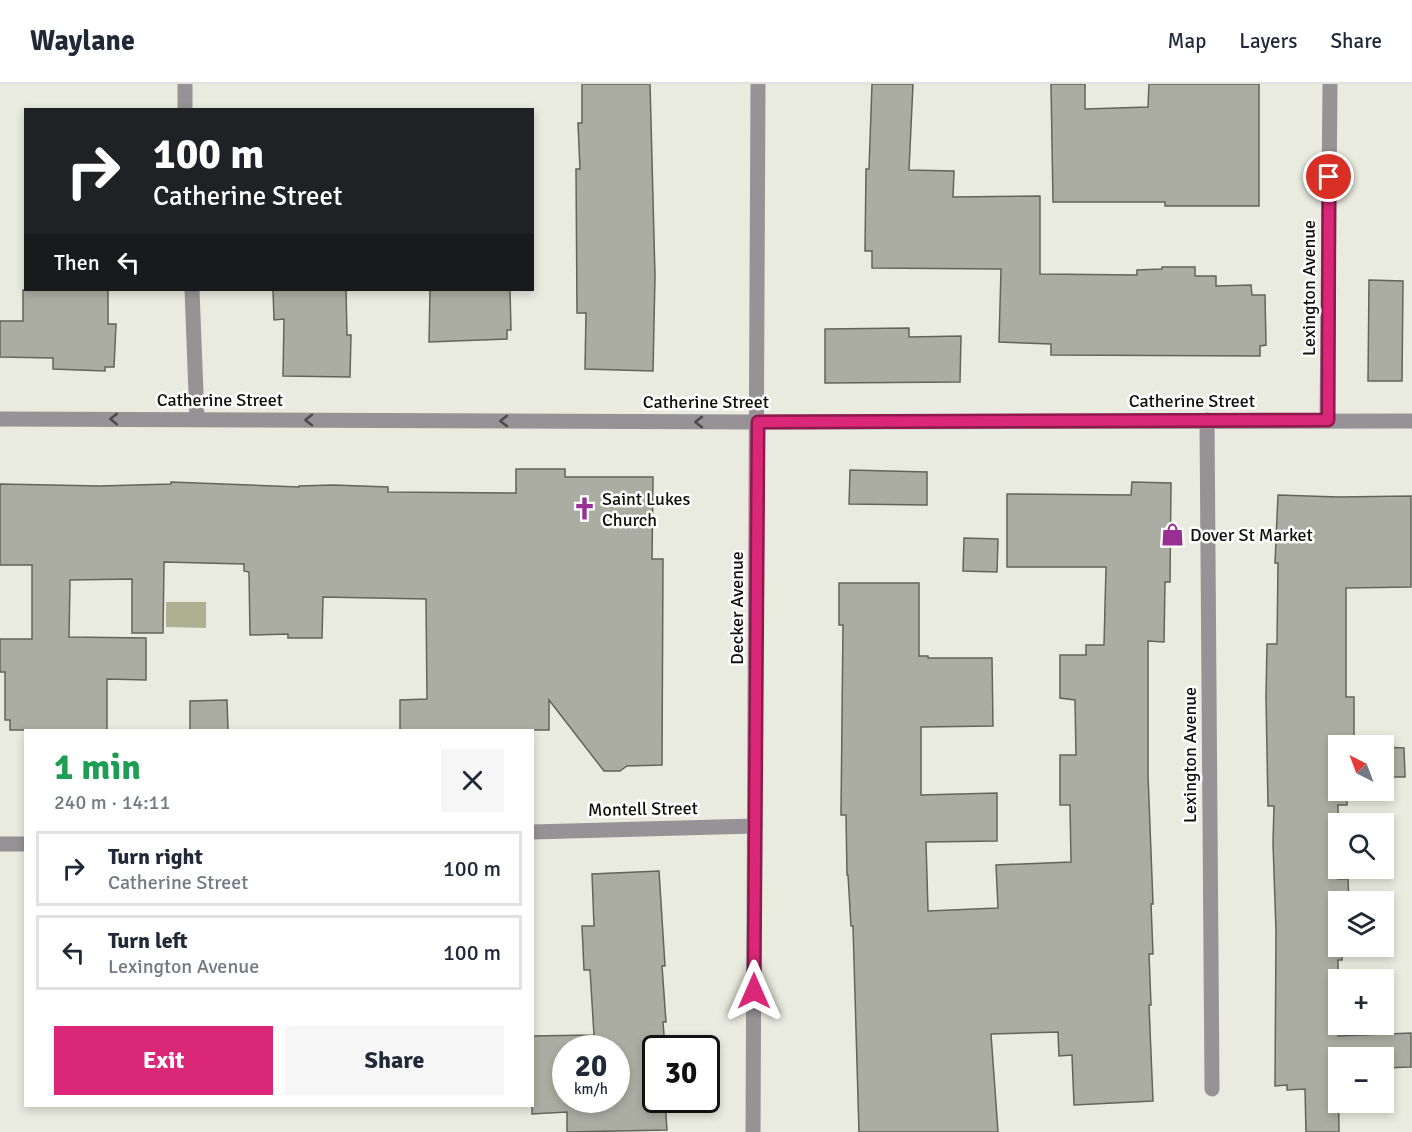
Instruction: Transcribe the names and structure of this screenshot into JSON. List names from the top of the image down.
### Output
{
  "streets": {
    "street": [
      "Lexington Avenue",
      "Catherine Street",
      "Decker Avenue",
      "Montell Street"
    ]
  },
  "crossings": [
    ["Lexington Avenue", "Catherine Street"],
    ["Catherine Street", "Decker Avenue"],
    ["Decker Avenue", "Montell Street"]
  ],
  "one_way": ["Catherine Street"],
  "places": {
    "church": ["Saint Lukes Church"],
    "shop": ["Dover St Market"]
  },
  "north": "top left",
  "page": {
    "header": "Waylane",
    "nav": ["Map", "Layers", "Share"],
    "turn": ["100 m", "Catherine Street"],
    "then": "Then",
    "heading": ["1 min", "240 m · 14:11"],
    "map_buttons": ["+", "−"],
    "list": [
      {
        "name": "Turn right",
        "note": "Catherine Street",
        "value": "100 m"
      },
      {
        "name": "Turn left",
        "note": "Lexington Avenue",
        "value": "100 m"
      }
    ],
    "buttons": ["Exit", "Share"],
    "speed": "20 km/h",
    "limit": "30"
  }
}
